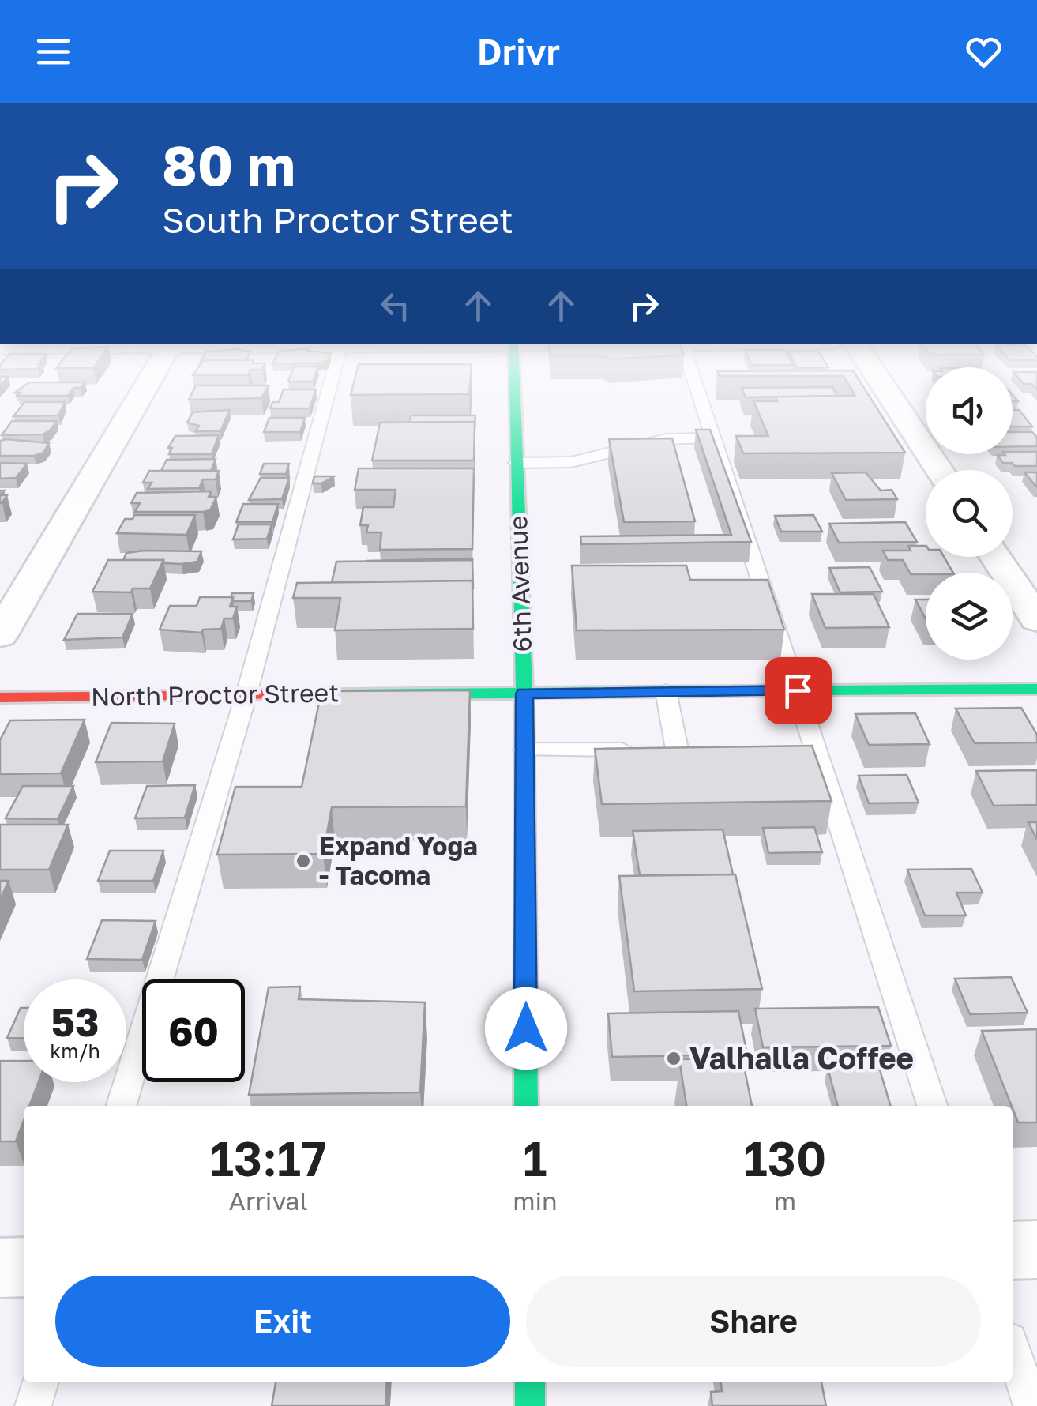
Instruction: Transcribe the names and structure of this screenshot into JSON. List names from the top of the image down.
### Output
{
  "streets": {
    "main road": ["6th Avenue", "North Proctor Street"]
  },
  "crossings": [
    ["6th Avenue", "North Proctor Street"]
  ],
  "places": ["Expand Yoga - Tacoma", "Valhalla Coffee"],
  "page": {
    "header": "Drivr",
    "turn": ["80 m", "South Proctor Street"],
    "speed": "53 km/h",
    "limit": "60",
    "eta": [
      "13:17",
      "Arrival",
      "1",
      "min",
      "130",
      "m"
    ],
    "buttons": ["Exit", "Share"]
  }
}
